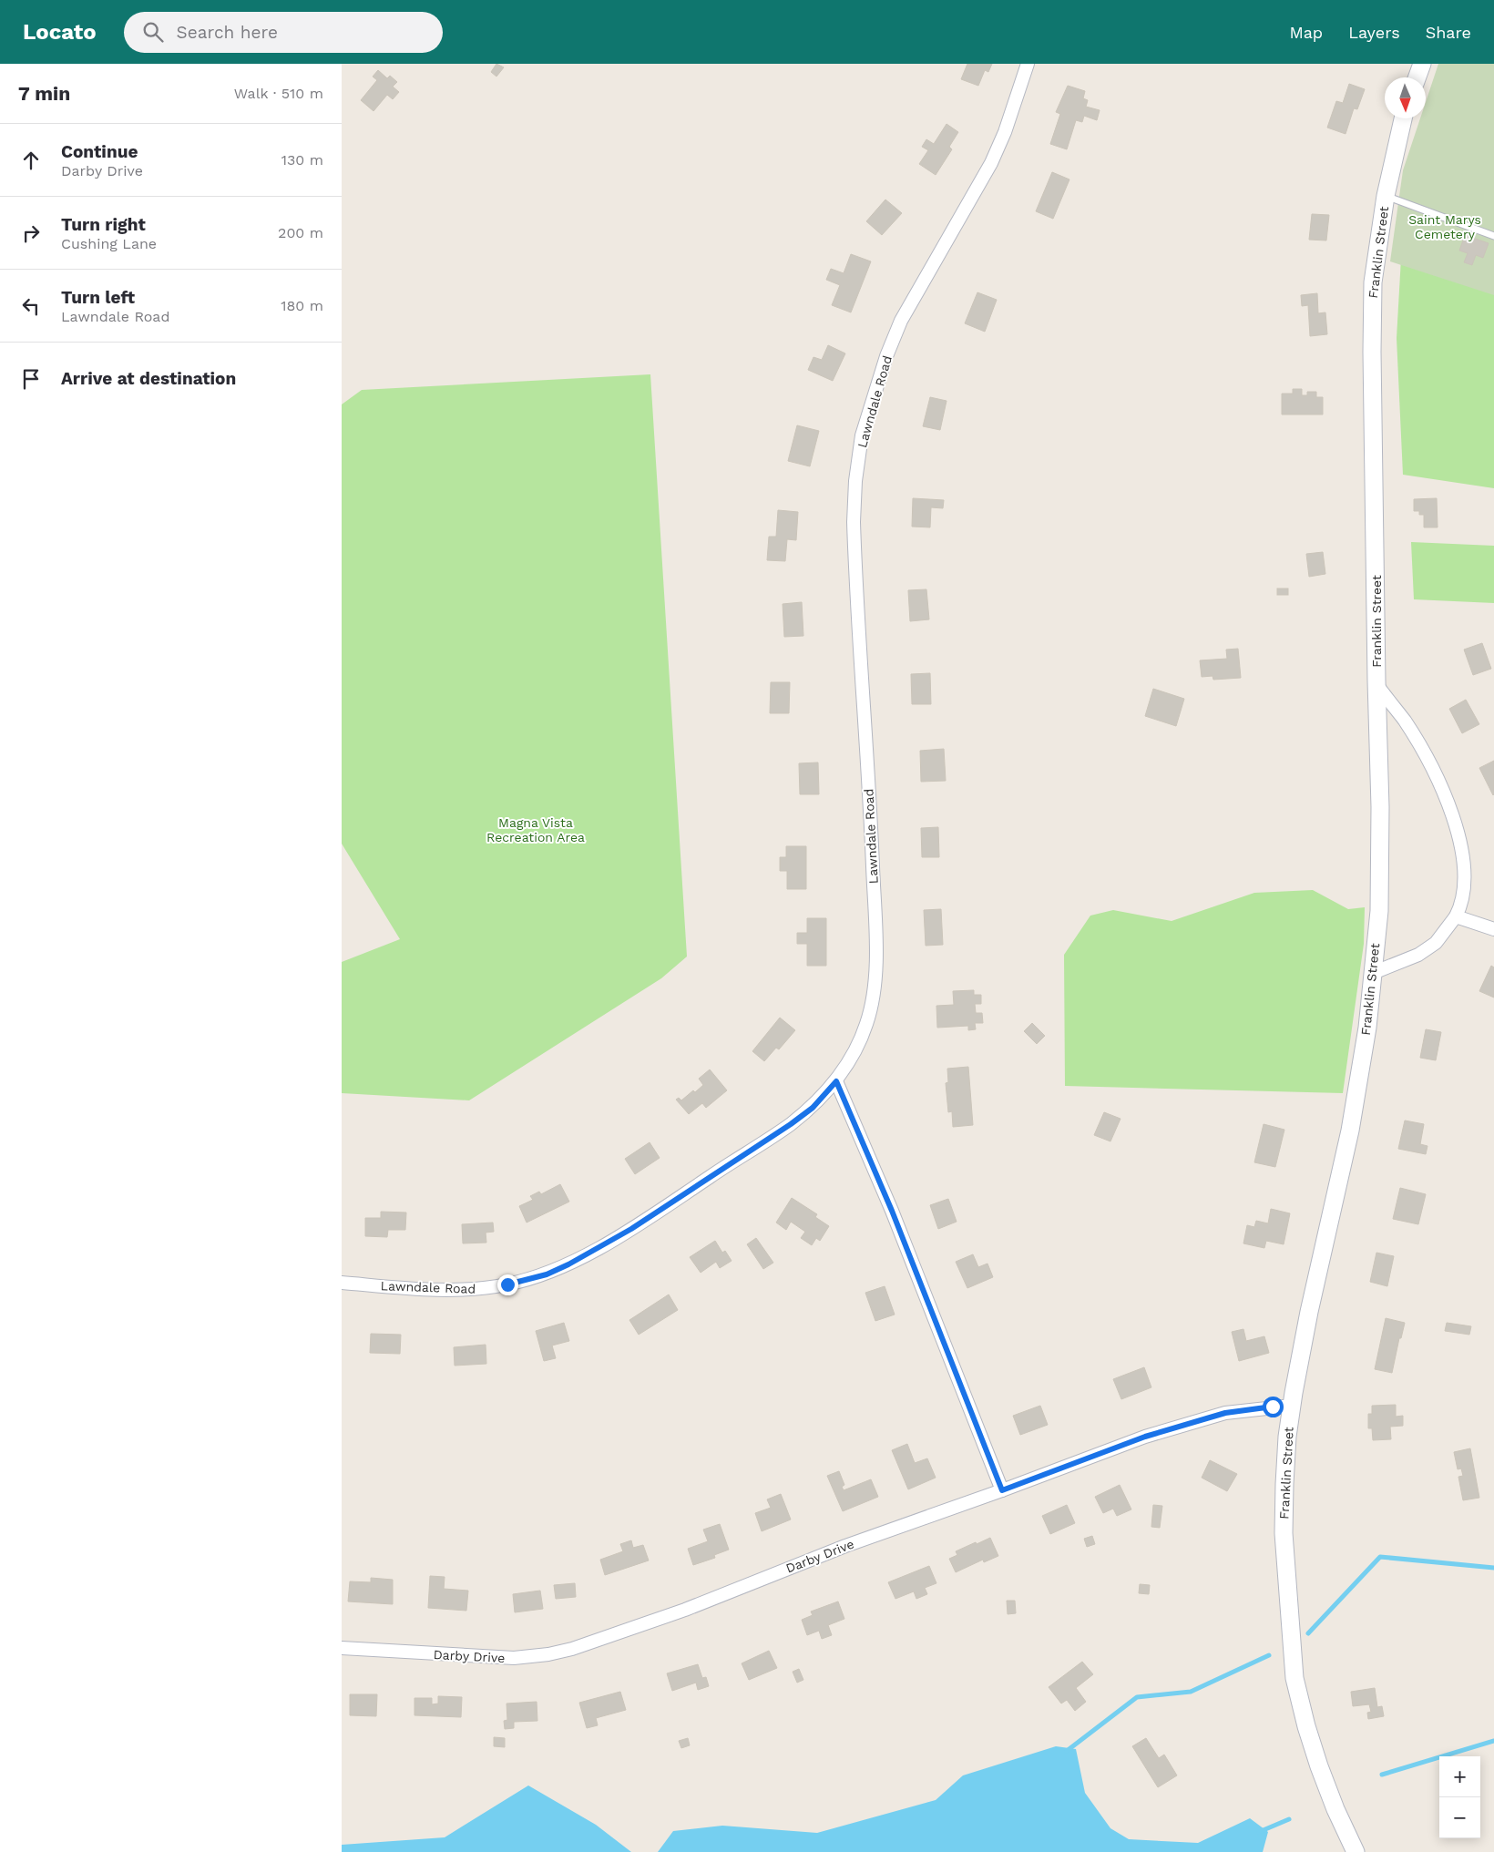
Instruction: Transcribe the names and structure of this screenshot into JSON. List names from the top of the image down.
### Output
{
  "streets": {
    "street": ["Franklin Street", "Lawndale Road", "Darby Drive"]
  },
  "crossings": [
    ["Franklin Street", "Darby Drive"]
  ],
  "parks": ["Saint Marys Cemetery", "Magna Vista Recreation Area"],
  "north": "bottom",
  "page": {
    "header": "Locato",
    "search": "Search here",
    "nav": ["Map", "Layers", "Share"],
    "heading": ["7 min", "Walk · 510 m"],
    "list": [
      ["Continue", "Darby Drive", "130 m"],
      ["Turn right", "Cushing Lane", "200 m"],
      ["Turn left", "Lawndale Road", "180 m"],
      "Arrive at destination"
    ],
    "map_buttons": ["+", "−"]
  }
}
